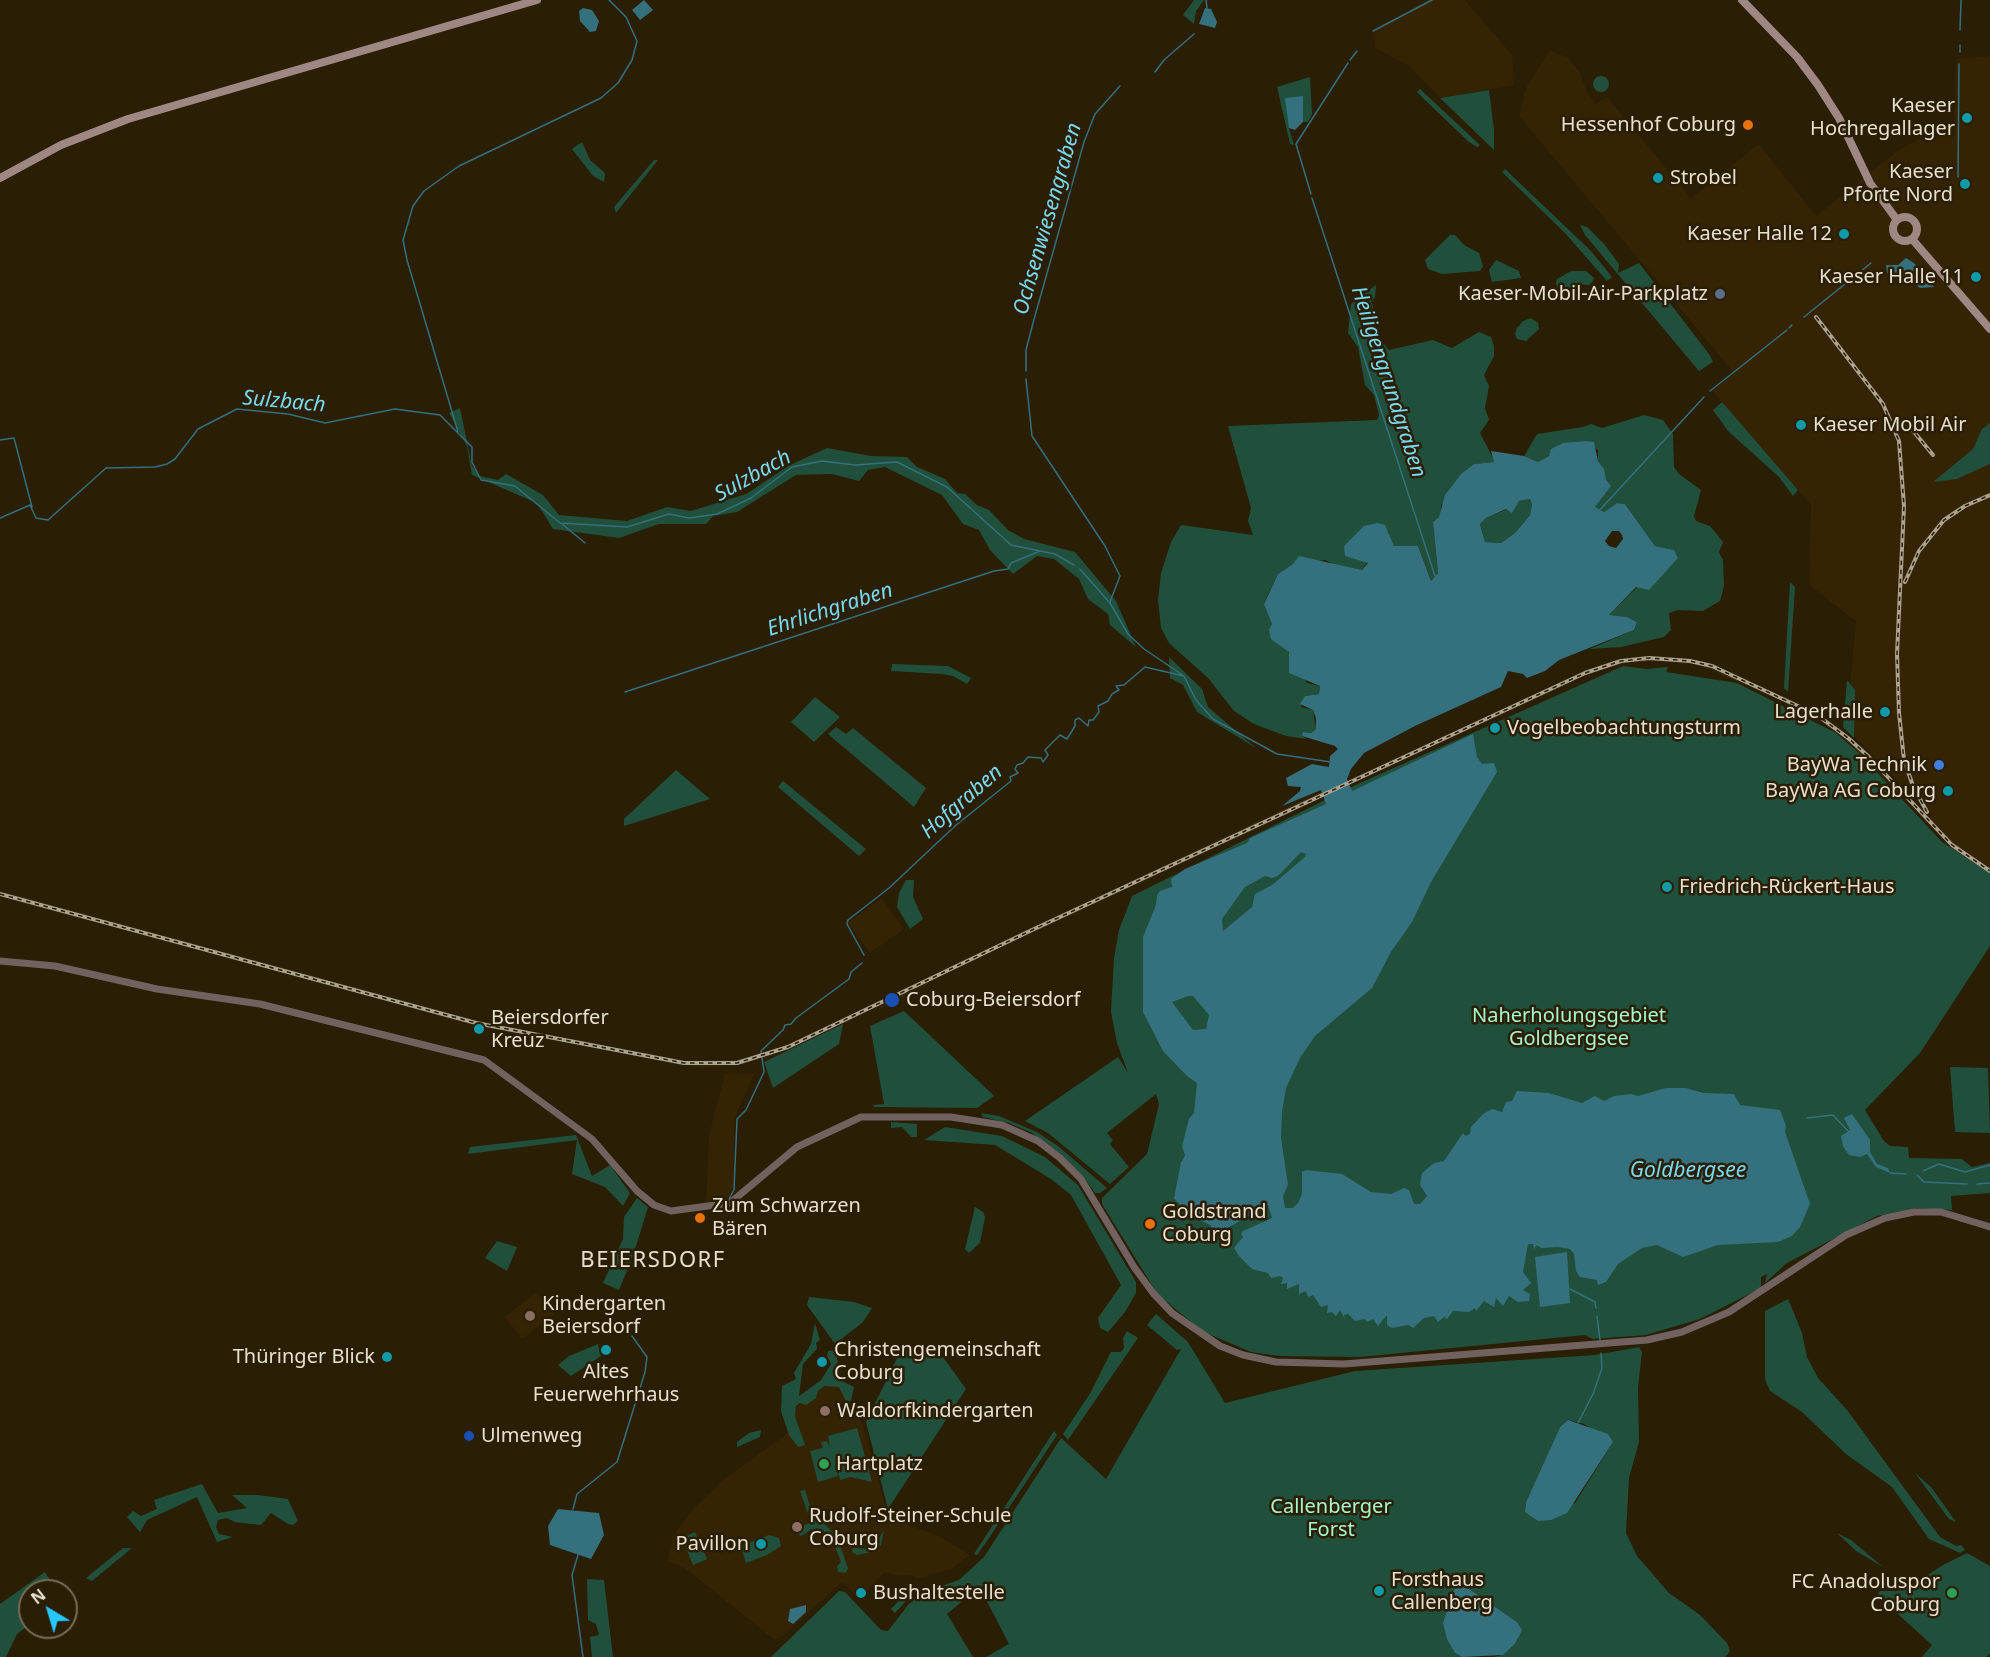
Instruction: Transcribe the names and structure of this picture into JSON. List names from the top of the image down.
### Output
{
  "districts": ["BEIERSDORF"],
  "water": [
    "Ochsenwiesengraben",
    "Heiligengrundgraben",
    "Sulzbach",
    "Ehrlichgraben",
    "Hofgraben",
    "Goldbergsee"
  ],
  "parks": ["Naherholungsgebiet Goldbergsee", "Callenberger Forst"],
  "places": [
    "Kaeser Hochregallager",
    "Hessenhof Coburg",
    "Strobel",
    "Kaeser Pforte Nord",
    "Kaeser Halle 12",
    "Kaeser Halle 11",
    "Kaeser-Mobil-Air-Parkplatz",
    "Kaeser Mobil Air",
    "Lagerhalle",
    "Vogelbeobachtungsturm",
    "BayWa Technik",
    "BayWa AG Coburg",
    "Friedrich-Rückert-Haus",
    "Coburg-Beiersdorf",
    "Beiersdorfer Kreuz",
    "Zum Schwarzen Bären",
    "Goldstrand Coburg",
    "Kindergarten Beiersdorf",
    "Altes Feuerwehrhaus",
    "Thüringer Blick",
    "Christengemeinschaft Coburg",
    "Waldorfkindergarten",
    "Ulmenweg",
    "Hartplatz",
    "Rudolf-Steiner-Schule Coburg",
    "Pavillon",
    "Forsthaus Callenberg",
    "Bushaltestelle",
    "FC Anadoluspor Coburg"
  ],
  "north": "top left"
}
